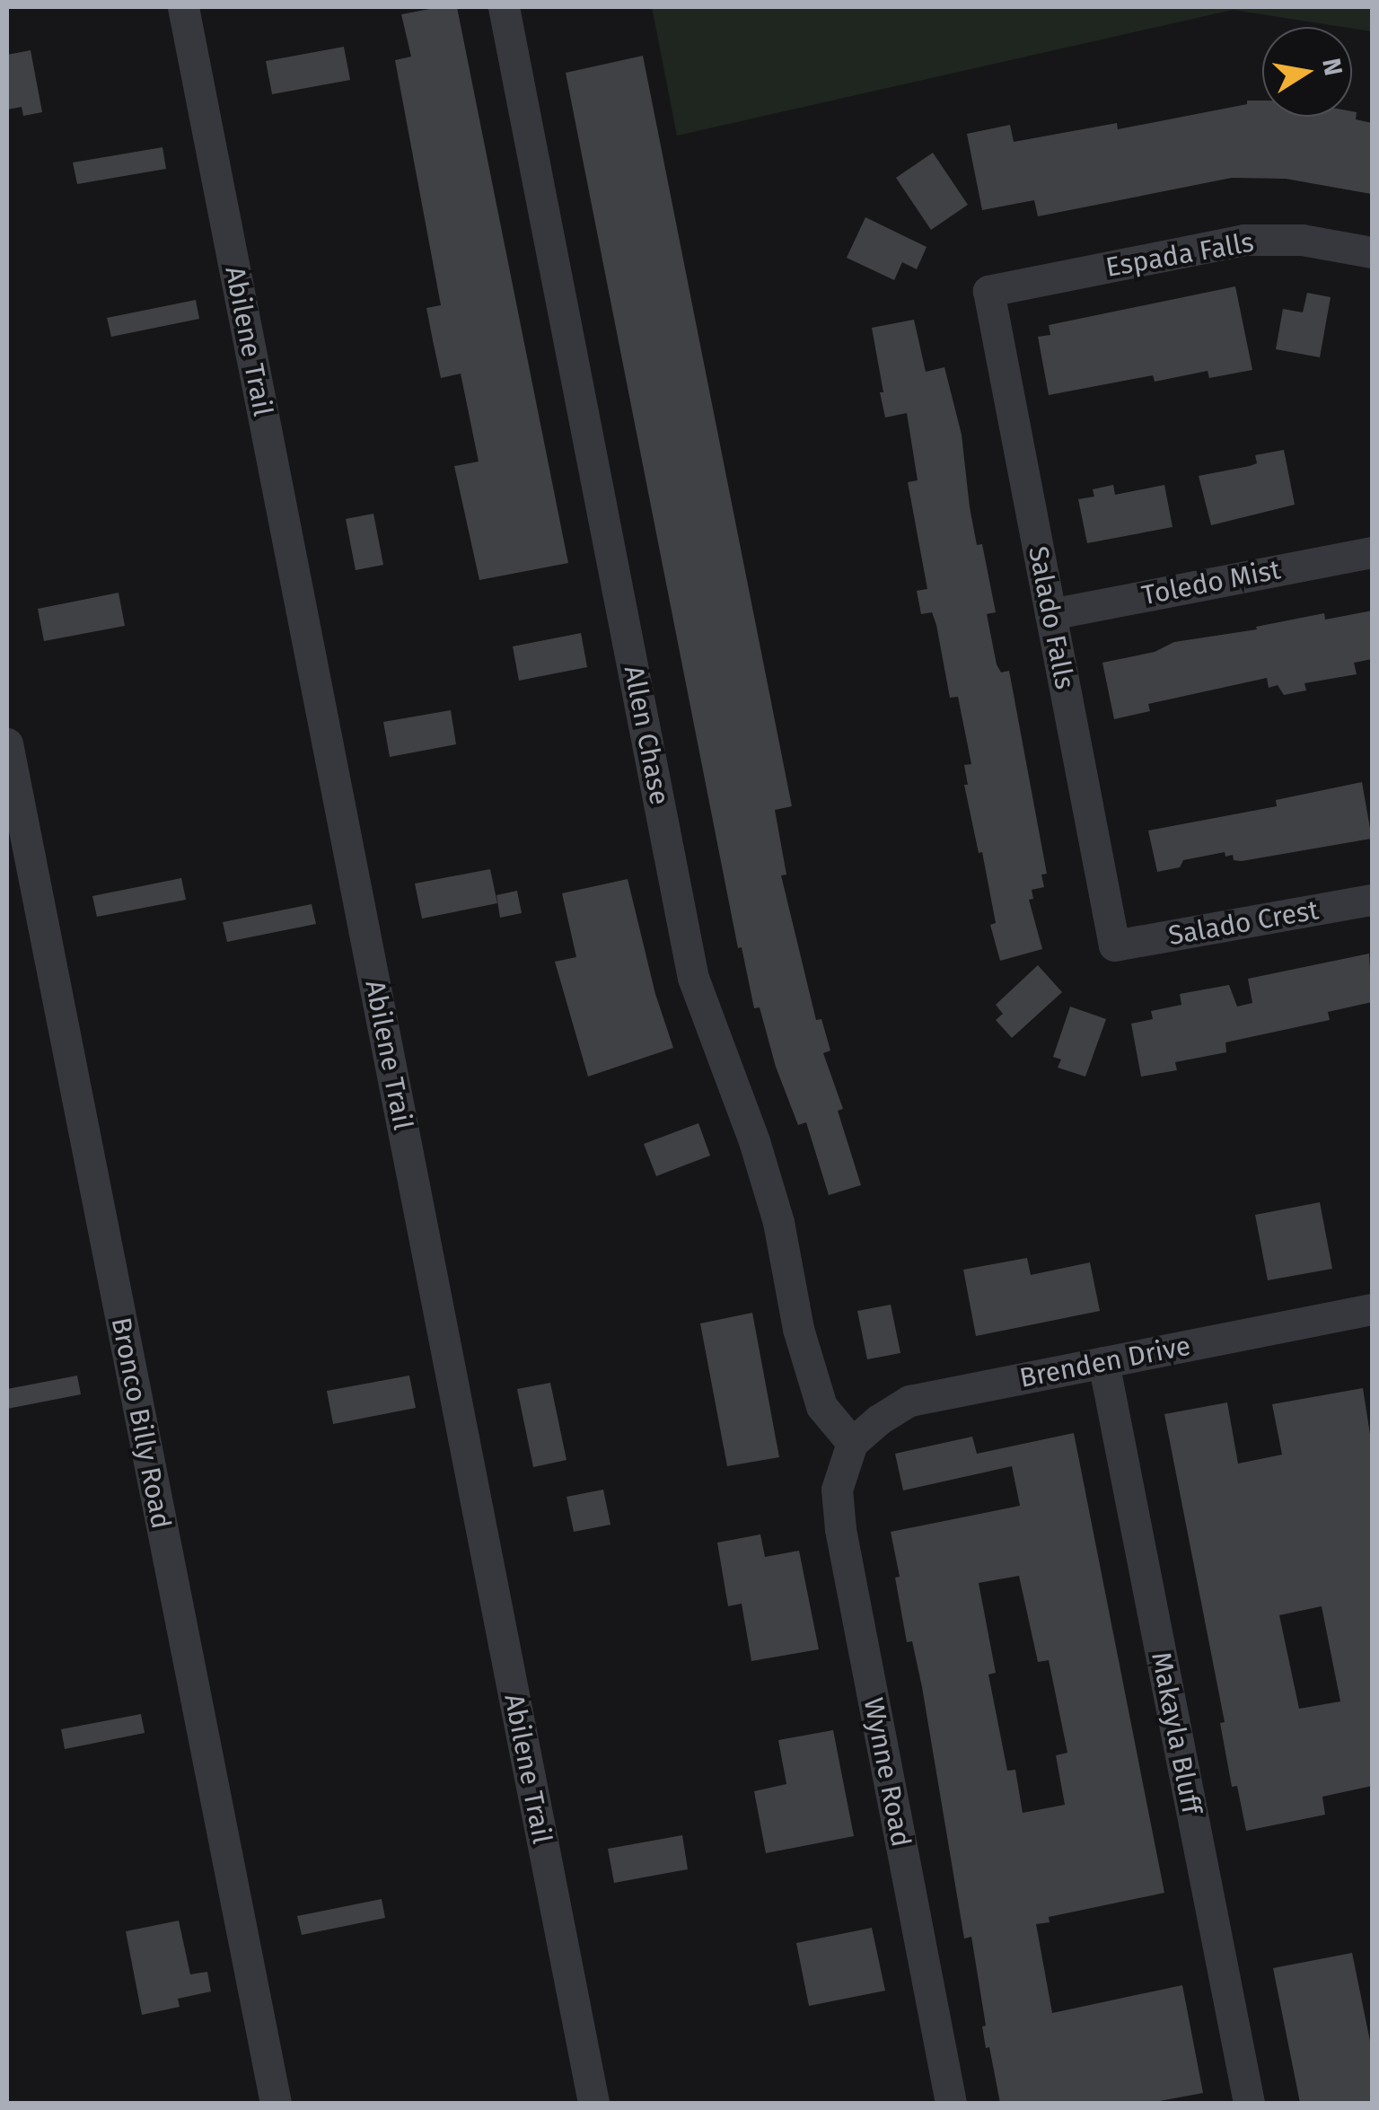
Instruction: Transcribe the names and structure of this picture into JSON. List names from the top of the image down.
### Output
{
  "streets": {
    "street": [
      "Espada Falls",
      "Abilene Trail",
      "Toledo Mist",
      "Salado Falls",
      "Allen Chase",
      "Salado Crest",
      "Brenden Drive",
      "Bronco Billy Road",
      "Makayla Bluff",
      "Wynne Road"
    ]
  },
  "crossings": [
    ["Espada Falls", "Salado Falls"],
    ["Toledo Mist", "Salado Falls"],
    ["Salado Falls", "Salado Crest"],
    ["Allen Chase", "Brenden Drive"],
    ["Allen Chase", "Wynne Road"],
    ["Brenden Drive", "Makayla Bluff"],
    ["Brenden Drive", "Wynne Road"]
  ],
  "north": "right"
}
